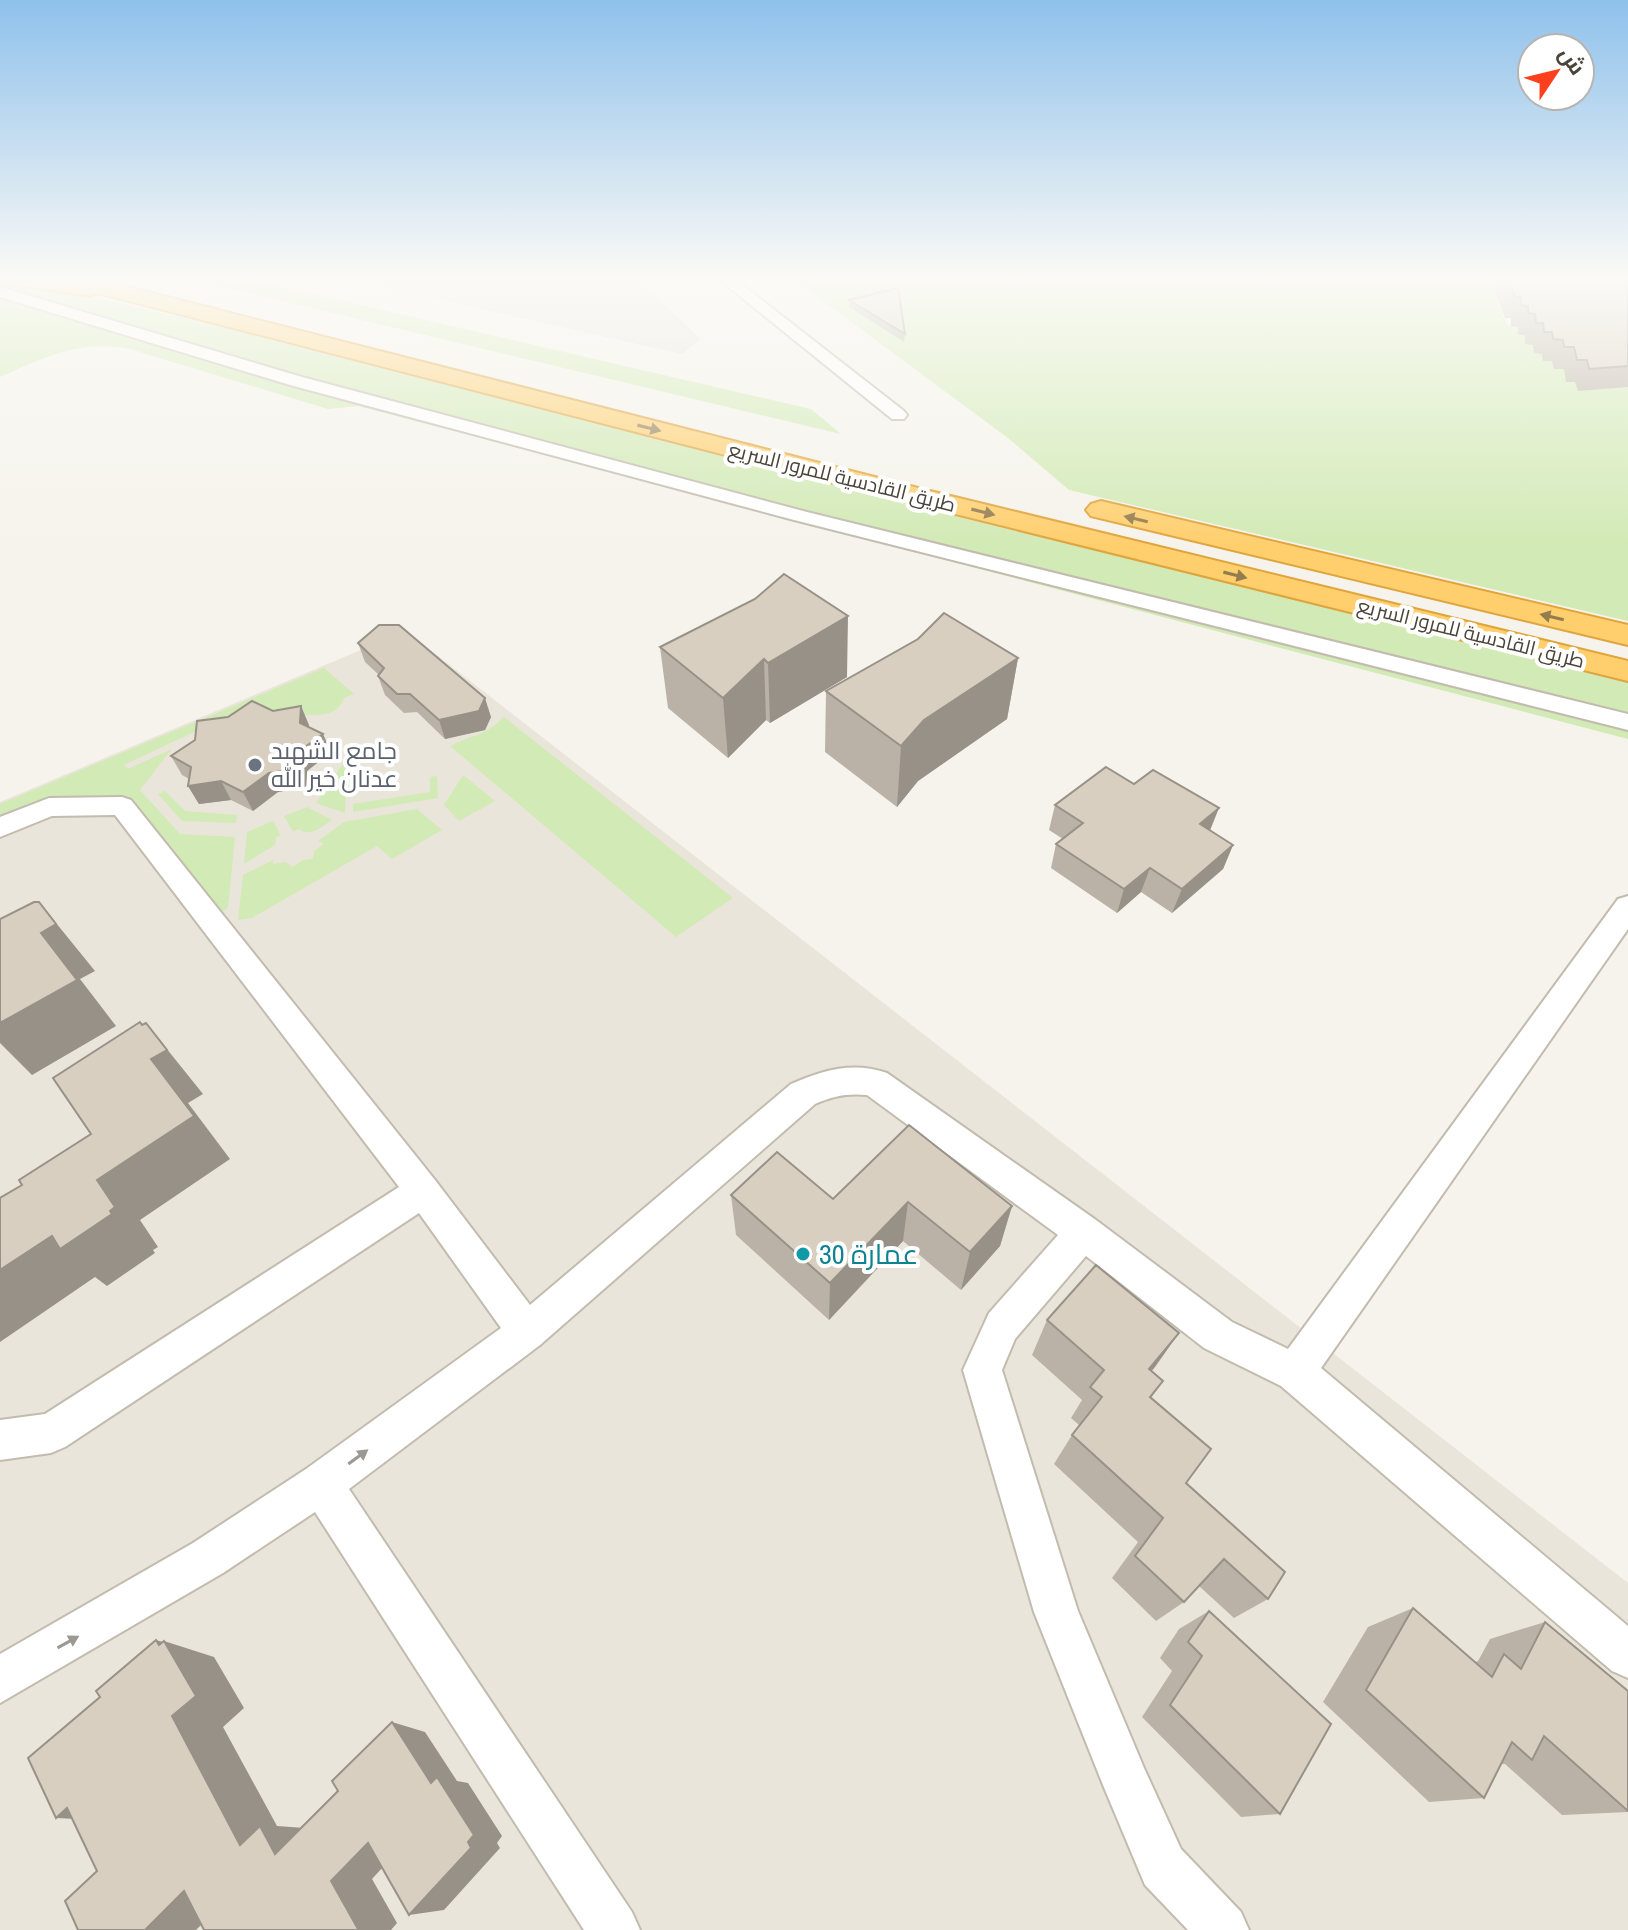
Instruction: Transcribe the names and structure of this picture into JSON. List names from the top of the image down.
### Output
{
  "streets": {
    "highway": ["طريق القادسية للمرور السريع"]
  },
  "places": ["جامع الشهيد عدنان خير الله", "عمارة 30"],
  "north": "top right"
}
